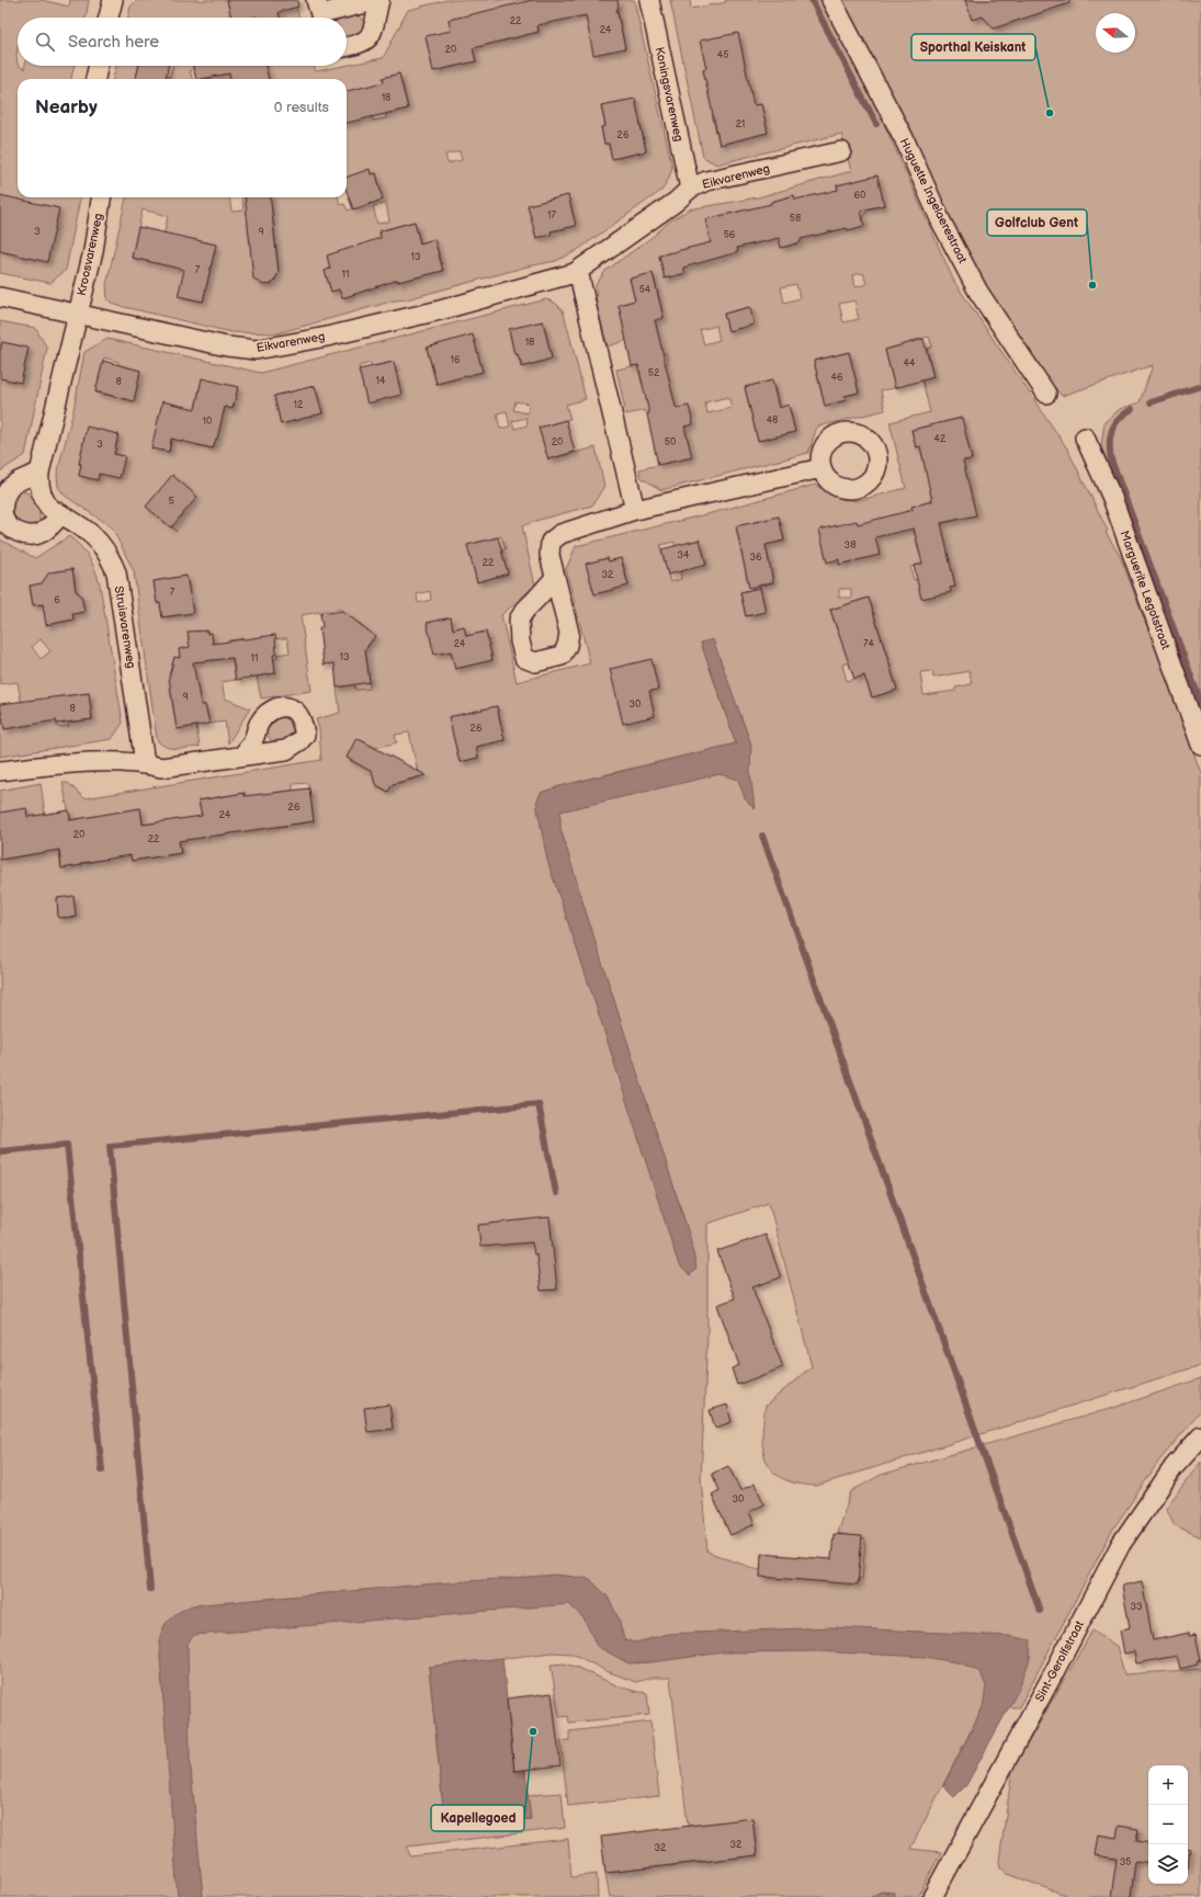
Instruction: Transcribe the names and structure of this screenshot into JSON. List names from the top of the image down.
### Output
{
  "streets": {
    "street": [
      "Koningsvarenweg",
      "Eikvarenweg",
      "Huguette Ingelaerestraat",
      "Kroosvarenweg",
      "Marguerite Legotstraat",
      "Struisvarenweg",
      "Sint-Gerolfstraat"
    ]
  },
  "crossings": [
    ["Koningsvarenweg", "Eikvarenweg"],
    ["Eikvarenweg", "Kroosvarenweg"],
    ["Eikvarenweg", "Struisvarenweg"],
    ["Kroosvarenweg", "Struisvarenweg"]
  ],
  "places": ["Sporthal Keiskant", "Golfclub Gent", "Kapellegoed"],
  "house_numbers": [
    "22",
    "24",
    "20",
    "45",
    "18",
    "21",
    "26",
    "60",
    "17",
    "58",
    "3",
    "9",
    "56",
    "13",
    "7",
    "11",
    "54",
    "18",
    "16",
    "44",
    "52",
    "46",
    "14",
    "8",
    "12",
    "48",
    "10",
    "42",
    "20",
    "50",
    "3",
    "5",
    "38",
    "34",
    "36",
    "22",
    "32",
    "7",
    "6",
    "24",
    "74",
    "13",
    "11",
    "9",
    "30",
    "8",
    "26",
    "26",
    "24",
    "20",
    "22",
    "30",
    "33",
    "32",
    "32",
    "35"
  ],
  "north": "left",
  "page": {
    "search": "Search here",
    "heading": ["Nearby", "0 results"],
    "map_buttons": ["+", "−"]
  }
}
